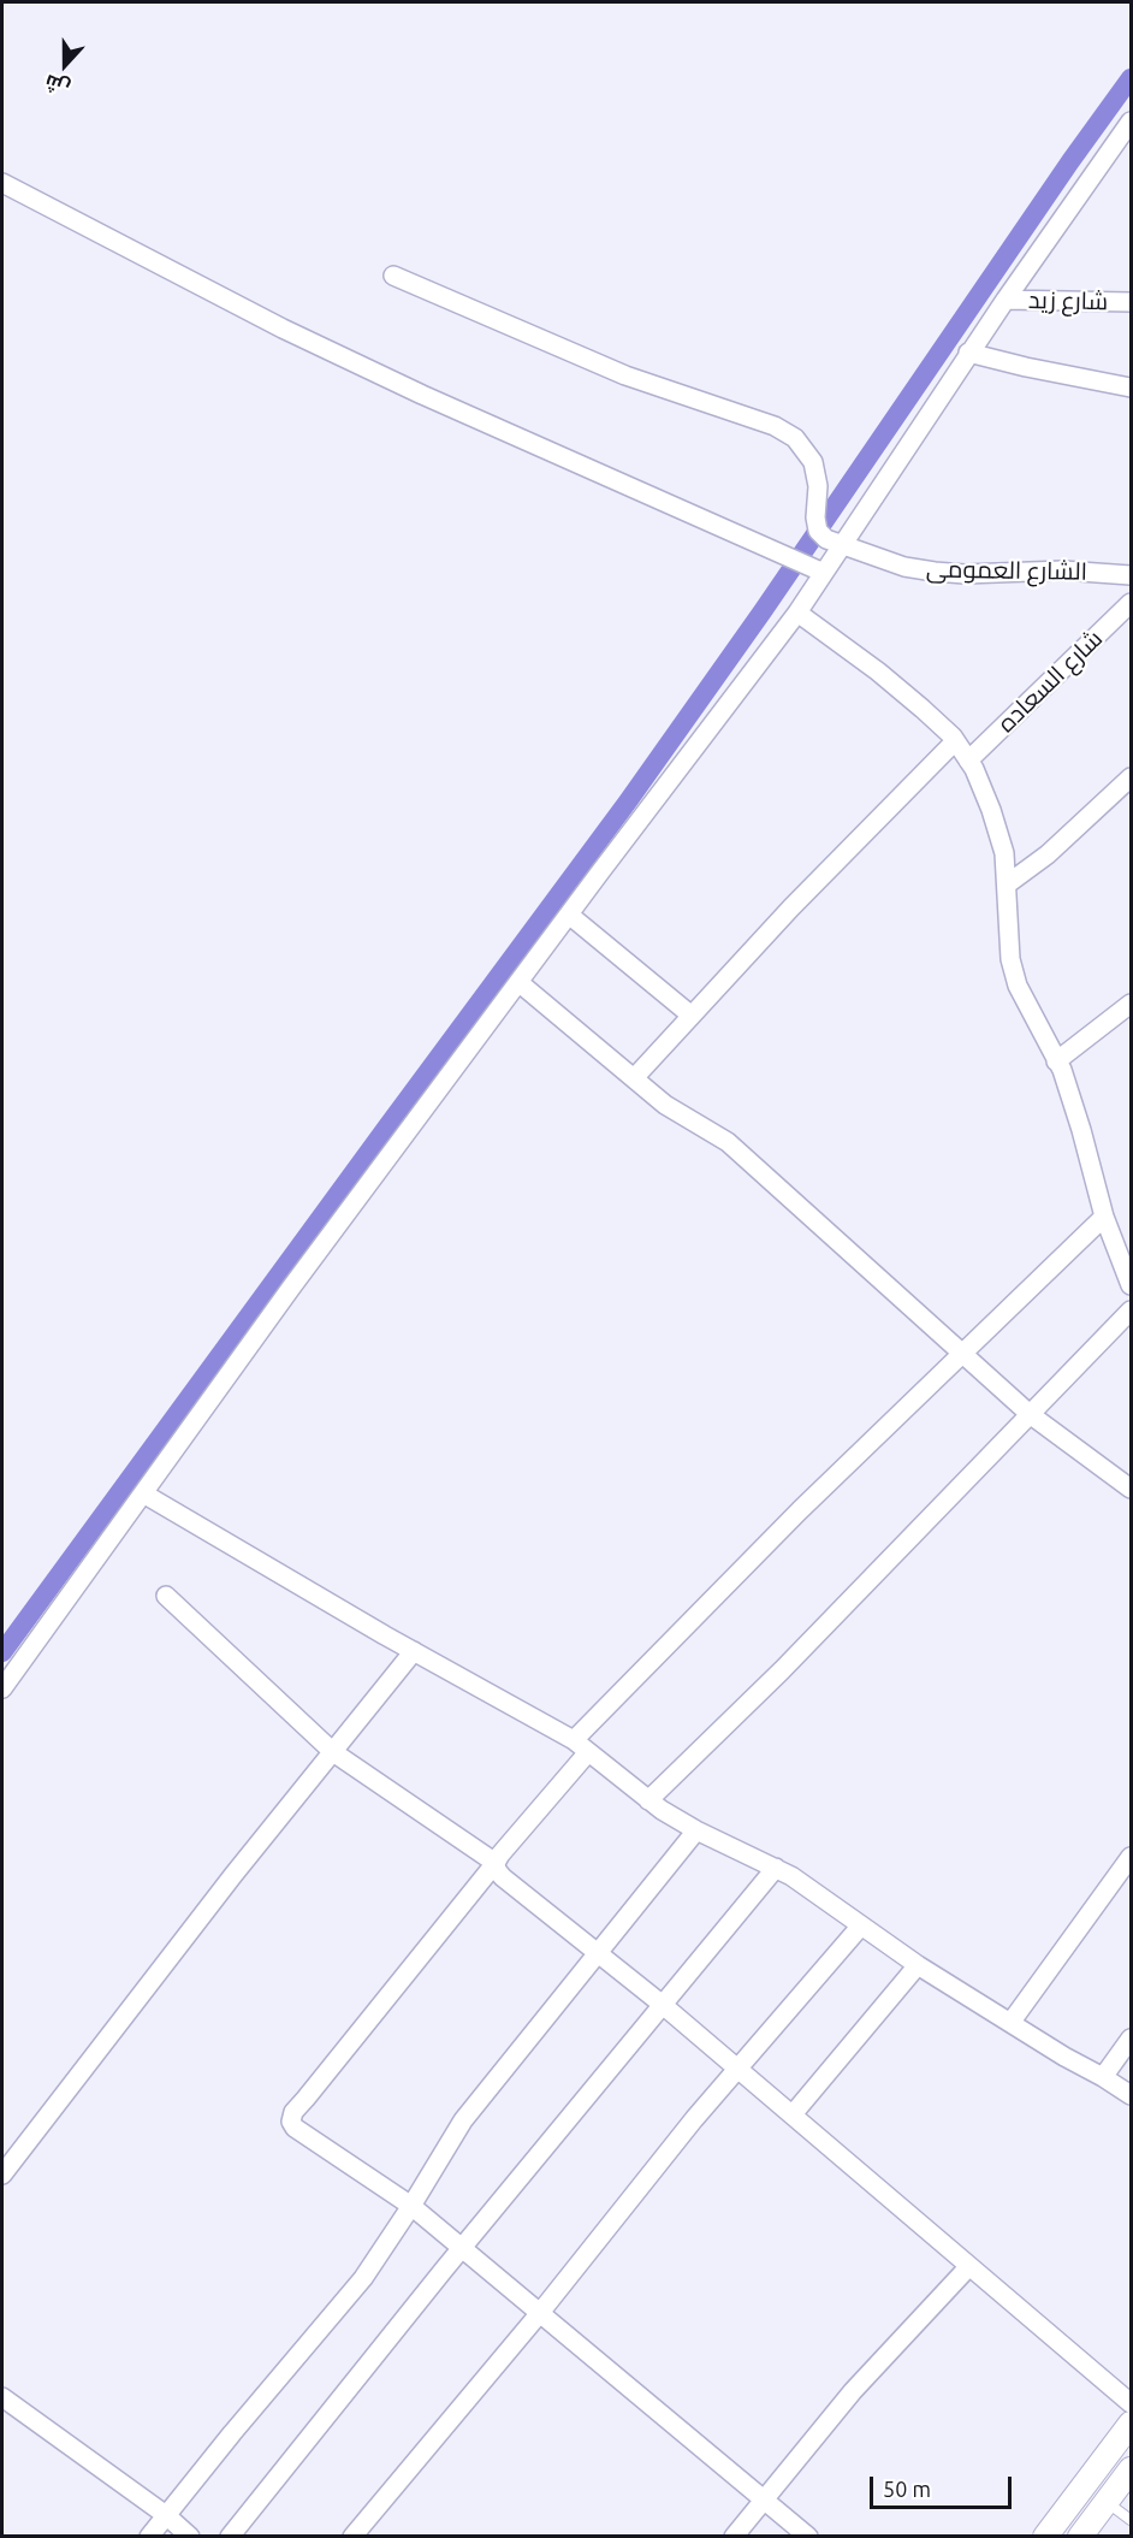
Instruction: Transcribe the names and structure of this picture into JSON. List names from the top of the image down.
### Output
{
  "streets": {
    "street": ["شارع زيد", "الشارع العمومى", "شارع السعاده"]
  },
  "scale_bar": "50 m",
  "north": "bottom"
}
